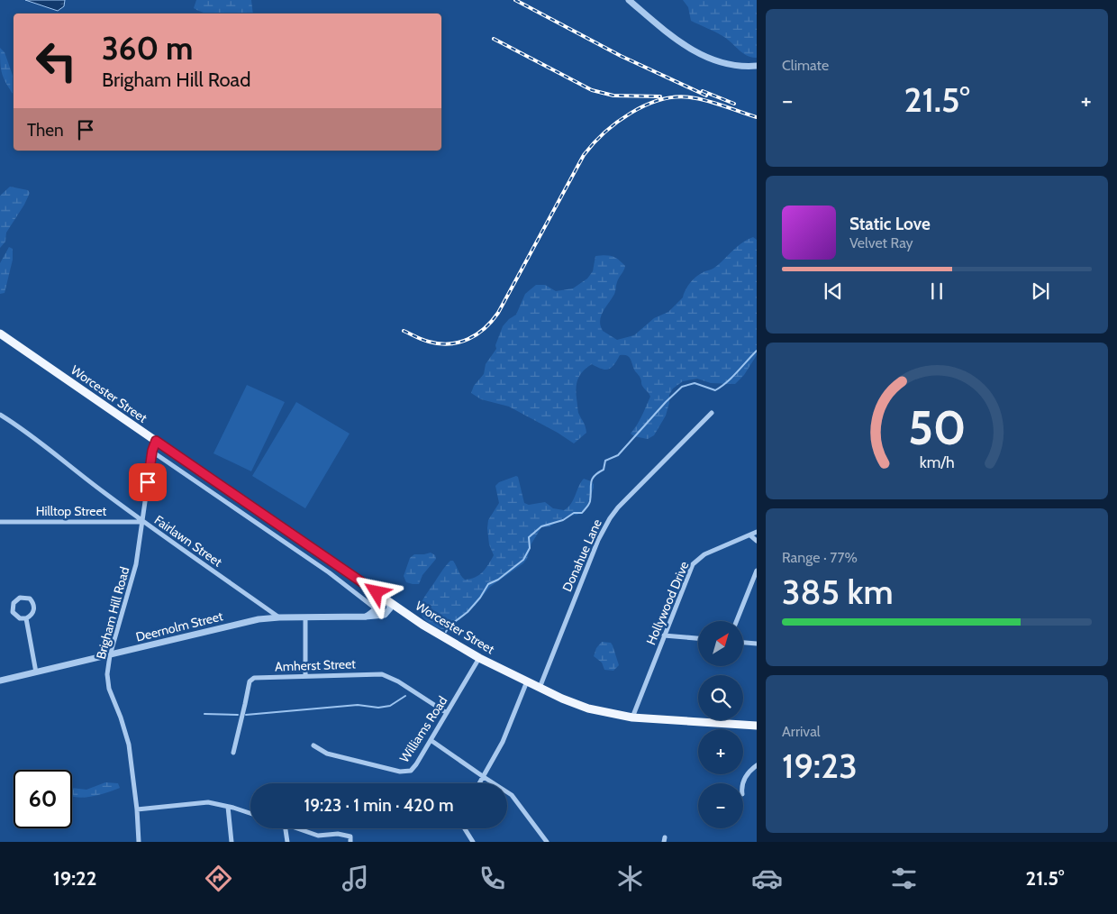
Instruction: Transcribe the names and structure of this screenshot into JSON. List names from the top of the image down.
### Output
{
  "streets": {
    "main road": ["Worcester Street"],
    "street": [
      "Hilltop Street",
      "Fairlawn Street",
      "Donahue Lane",
      "Hollywood Drive",
      "Brigham Hill Road",
      "Deernolm Street",
      "Amherst Street",
      "Williams Road"
    ]
  },
  "crossings": [
    ["Worcester Street", "Donahue Lane"],
    ["Worcester Street", "Hollywood Drive"],
    ["Worcester Street", "Brigham Hill Road"],
    ["Worcester Street", "Deernolm Street"],
    ["Worcester Street", "Williams Road"],
    ["Hilltop Street", "Fairlawn Street"],
    ["Hilltop Street", "Brigham Hill Road"],
    ["Fairlawn Street", "Brigham Hill Road"],
    ["Fairlawn Street", "Deernolm Street"],
    ["Brigham Hill Road", "Deernolm Street"],
    ["Amherst Street", "Williams Road"]
  ],
  "north": "top right",
  "page": {
    "tile": [
      "Climate",
      ["Range · 77%", "385 km"],
      ["Arrival", "19:23"]
    ],
    "turn": ["360 m", "Brigham Hill Road"],
    "heat": ["−", "21.5°", "+"],
    "then": "Then",
    "song": ["Static Love", "Velvet Ray"],
    "map_buttons": ["+", "−"],
    "limit": "60",
    "trip": "19:23 · 1 min · 420 m",
    "tabs": ["19:22", "21.5°"],
    "gauge": ["50", "km/h"]
  }
}
